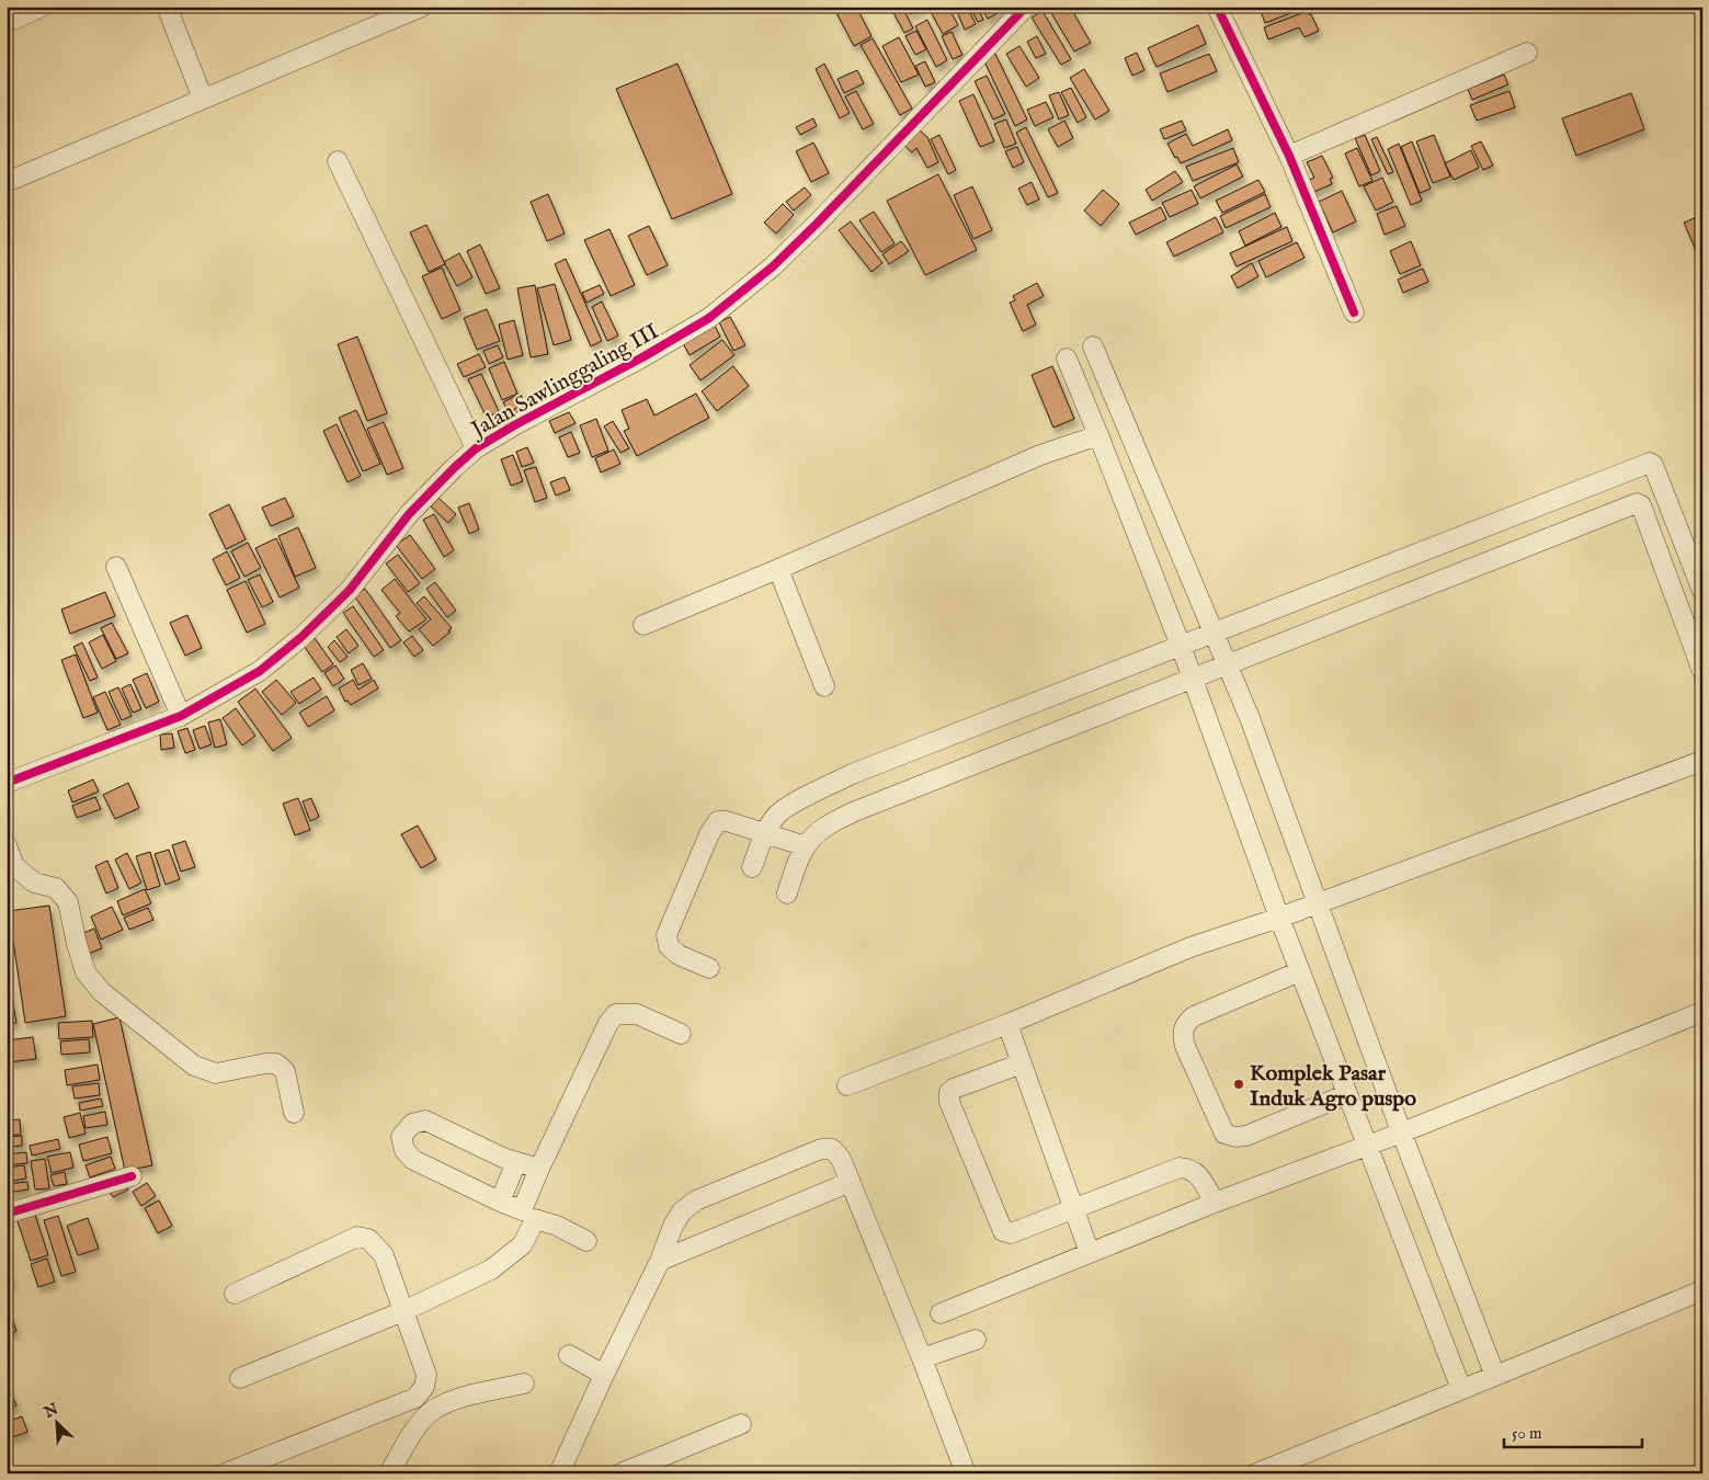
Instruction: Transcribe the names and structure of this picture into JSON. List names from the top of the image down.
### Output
{
  "streets": {
    "street": ["Jalan Sawlinggaling III"]
  },
  "places": ["Komplek Pasar Induk Agro puspo"],
  "scale_bar": "50 m",
  "north": "top left"
}
